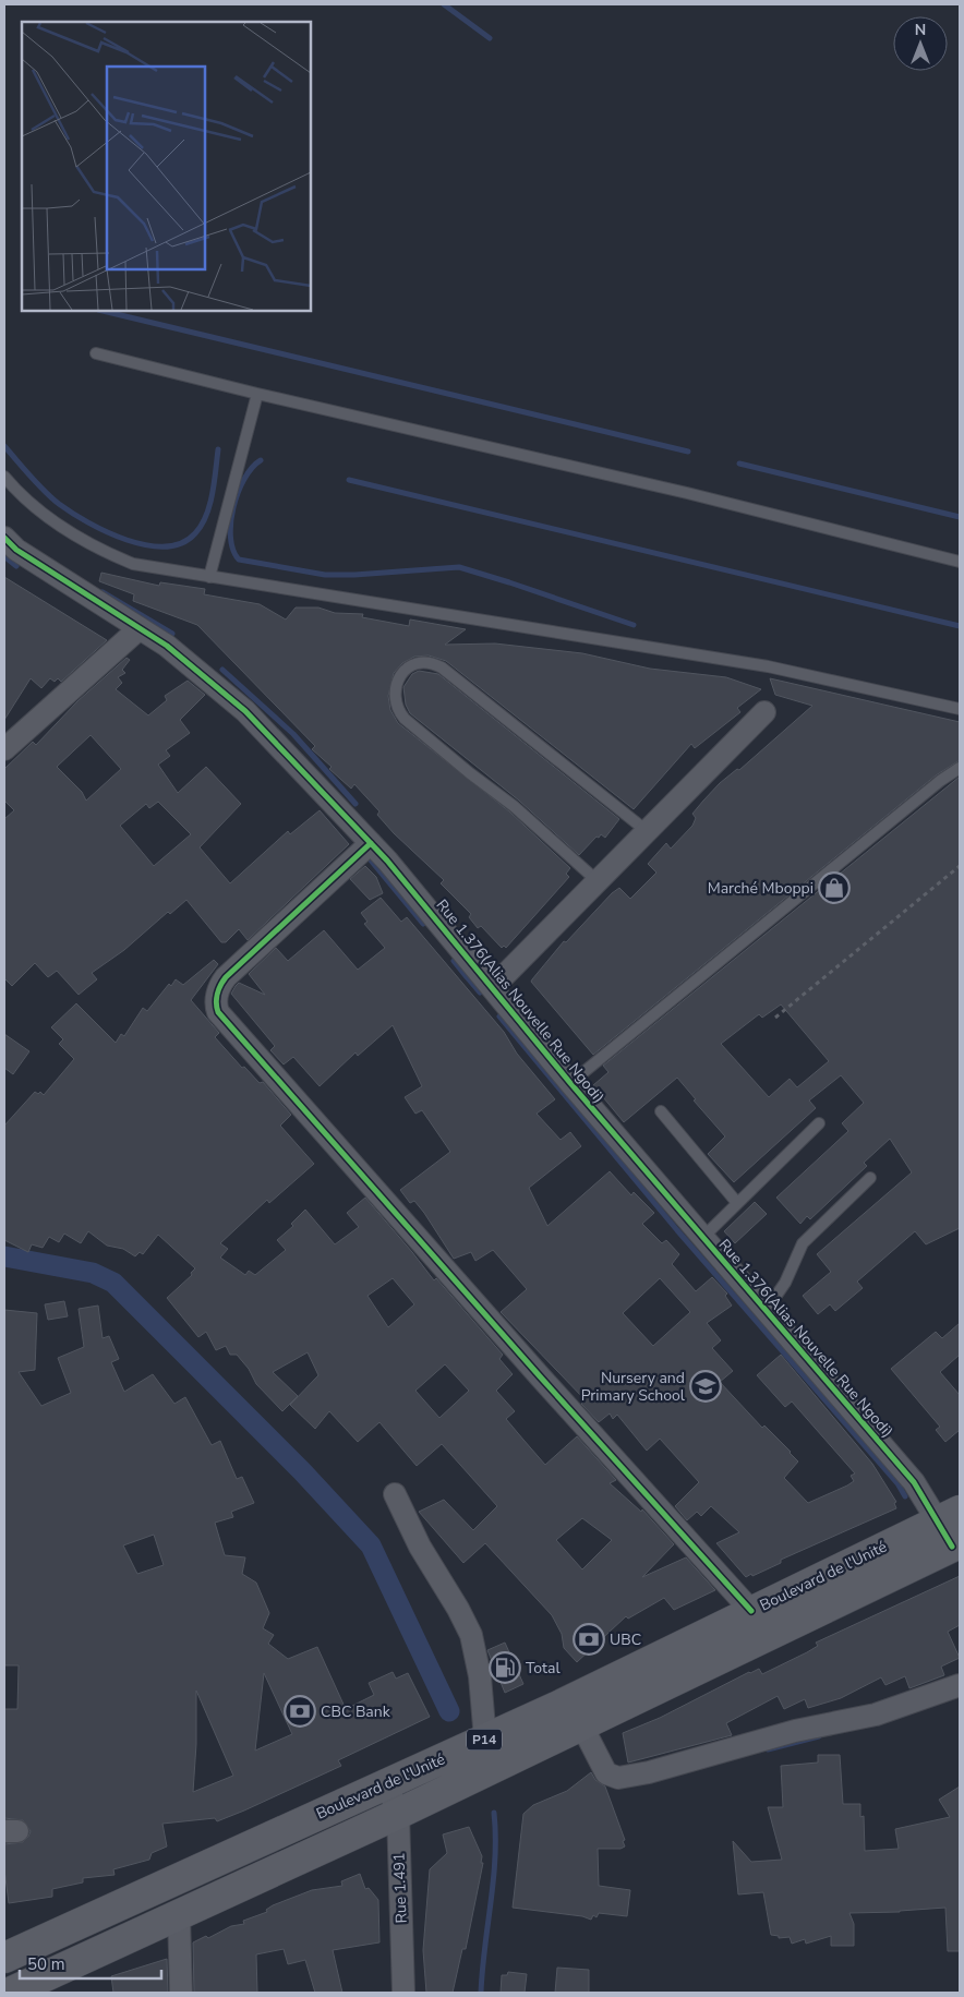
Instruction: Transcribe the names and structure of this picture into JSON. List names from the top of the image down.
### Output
{
  "streets": {
    "main road": ["Boulevard de l'Unité", "P14"],
    "street": ["Rue 1.376(Alias Nouvelle Rue Ngodi)", "Rue 1.491"]
  },
  "crossings": [
    ["Rue 1.376(Alias Nouvelle Rue Ngodi)", "Boulevard de l'Unité"],
    ["Boulevard de l'Unité", "Rue 1.491"]
  ],
  "places": {
    "shop": ["Marché Mboppi"],
    "school or university": ["Nursery and Primary School"],
    "bank": ["UBC", "CBC Bank"],
    "fuel station": ["Total"]
  },
  "scale_bar": "50 m",
  "north": "top"
}
